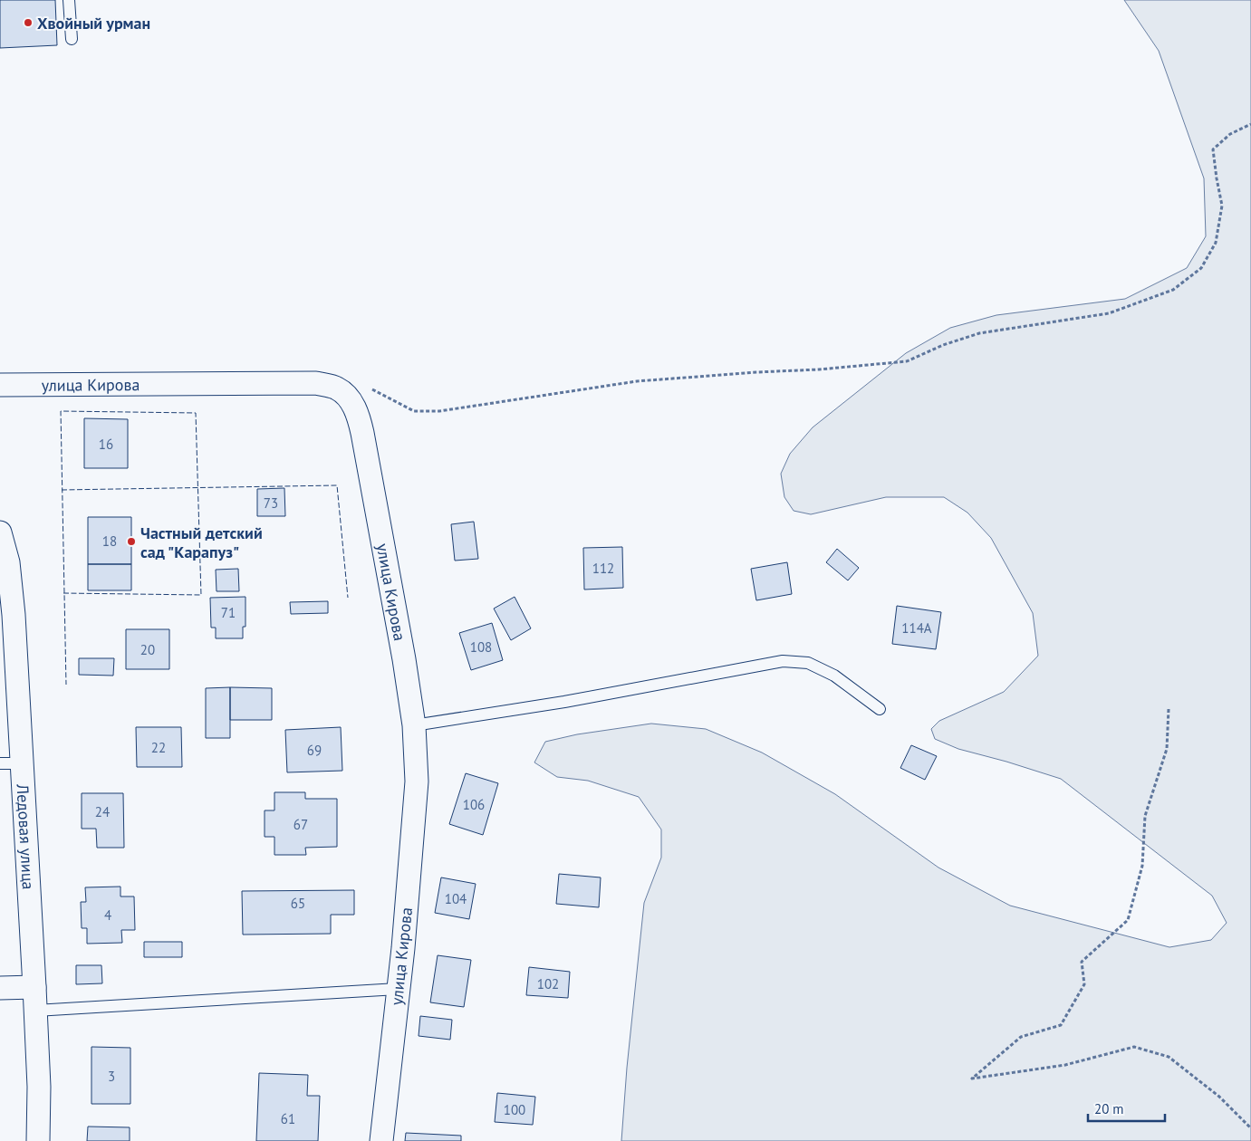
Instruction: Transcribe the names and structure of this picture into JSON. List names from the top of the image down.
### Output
{
  "streets": {
    "street": ["улица Кирова", "Ледовая улица"]
  },
  "places": ["Хвойный урман", "Частный детский сад \"Карапуз\""],
  "house_numbers": [
    "16",
    "73",
    "18",
    "112",
    "71",
    "114А",
    "108",
    "20",
    "22",
    "69",
    "106",
    "24",
    "67",
    "104",
    "65",
    "4",
    "102",
    "3",
    "100",
    "61"
  ],
  "scale_bar": "20 m"
}
